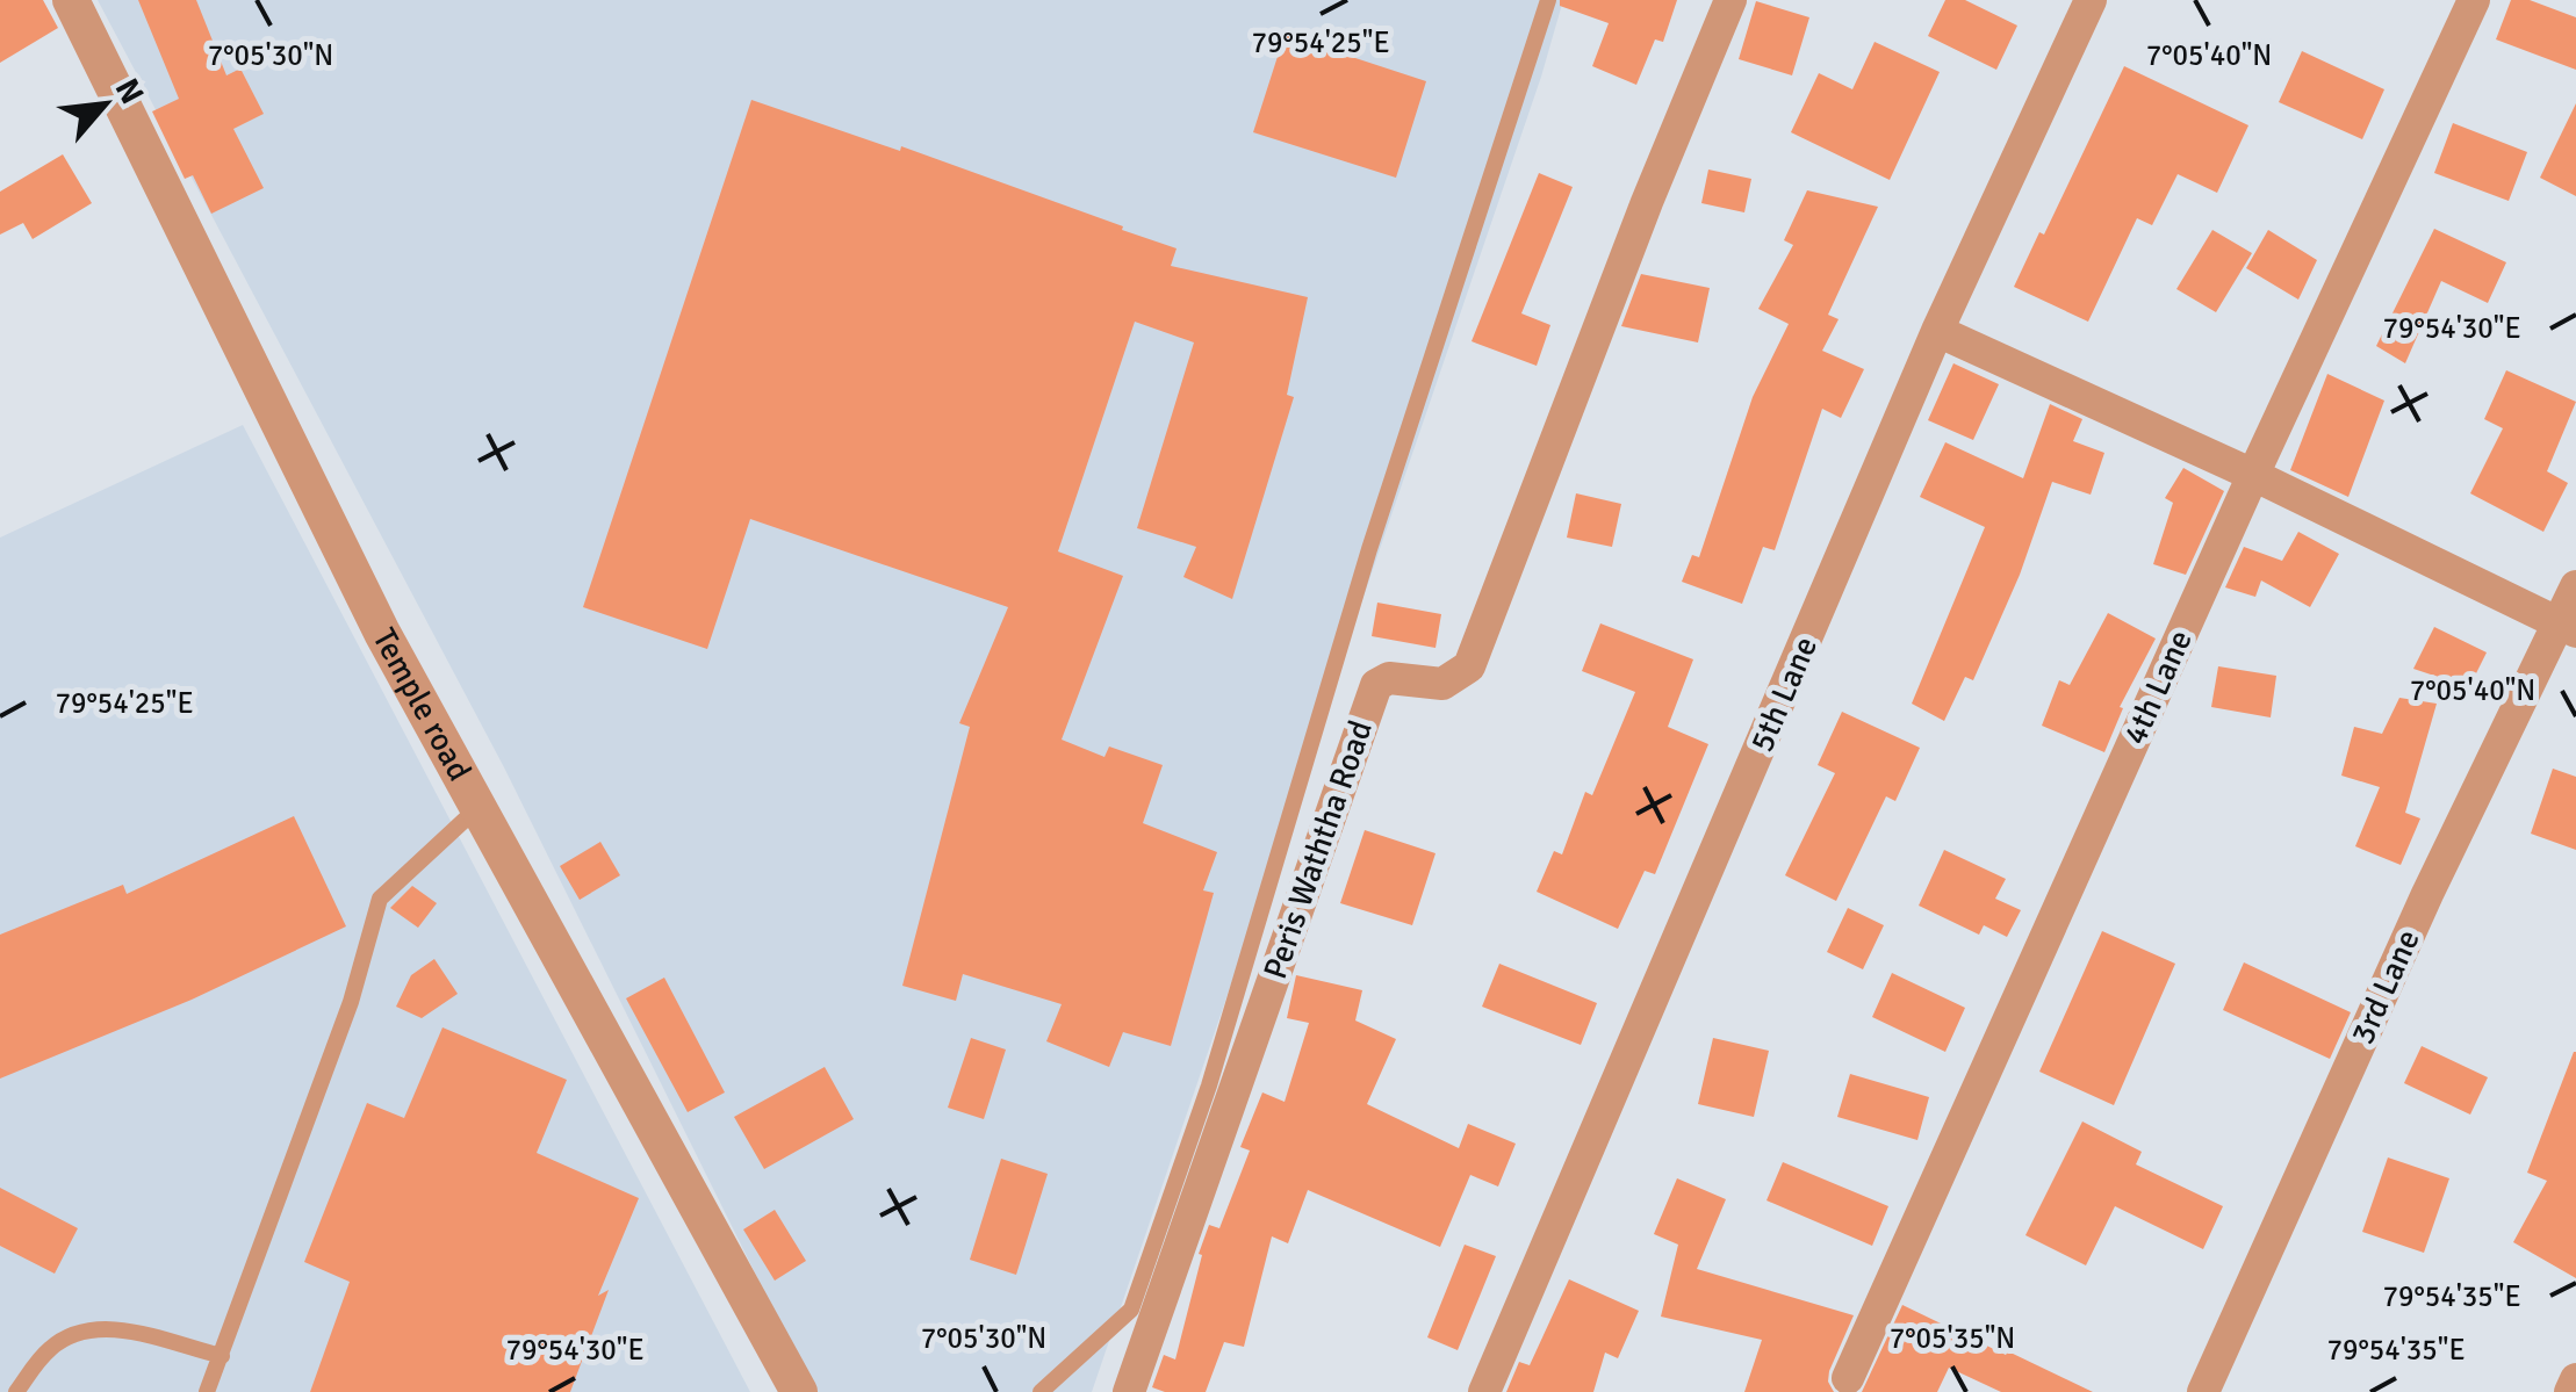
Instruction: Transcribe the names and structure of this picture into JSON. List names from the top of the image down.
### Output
{
  "streets": {
    "street": [
      "4th Lane",
      "5th Lane",
      "Temple road",
      "Peris Waththa Road",
      "3rd Lane"
    ]
  },
  "north": "top right",
  "coordinates": [
    "79°54'25\"E",
    "7°05'30\"N",
    "7°05'40\"N",
    "79°54'30\"E",
    "79°54'35\"E",
    "7°05'35\"N"
  ]
}
